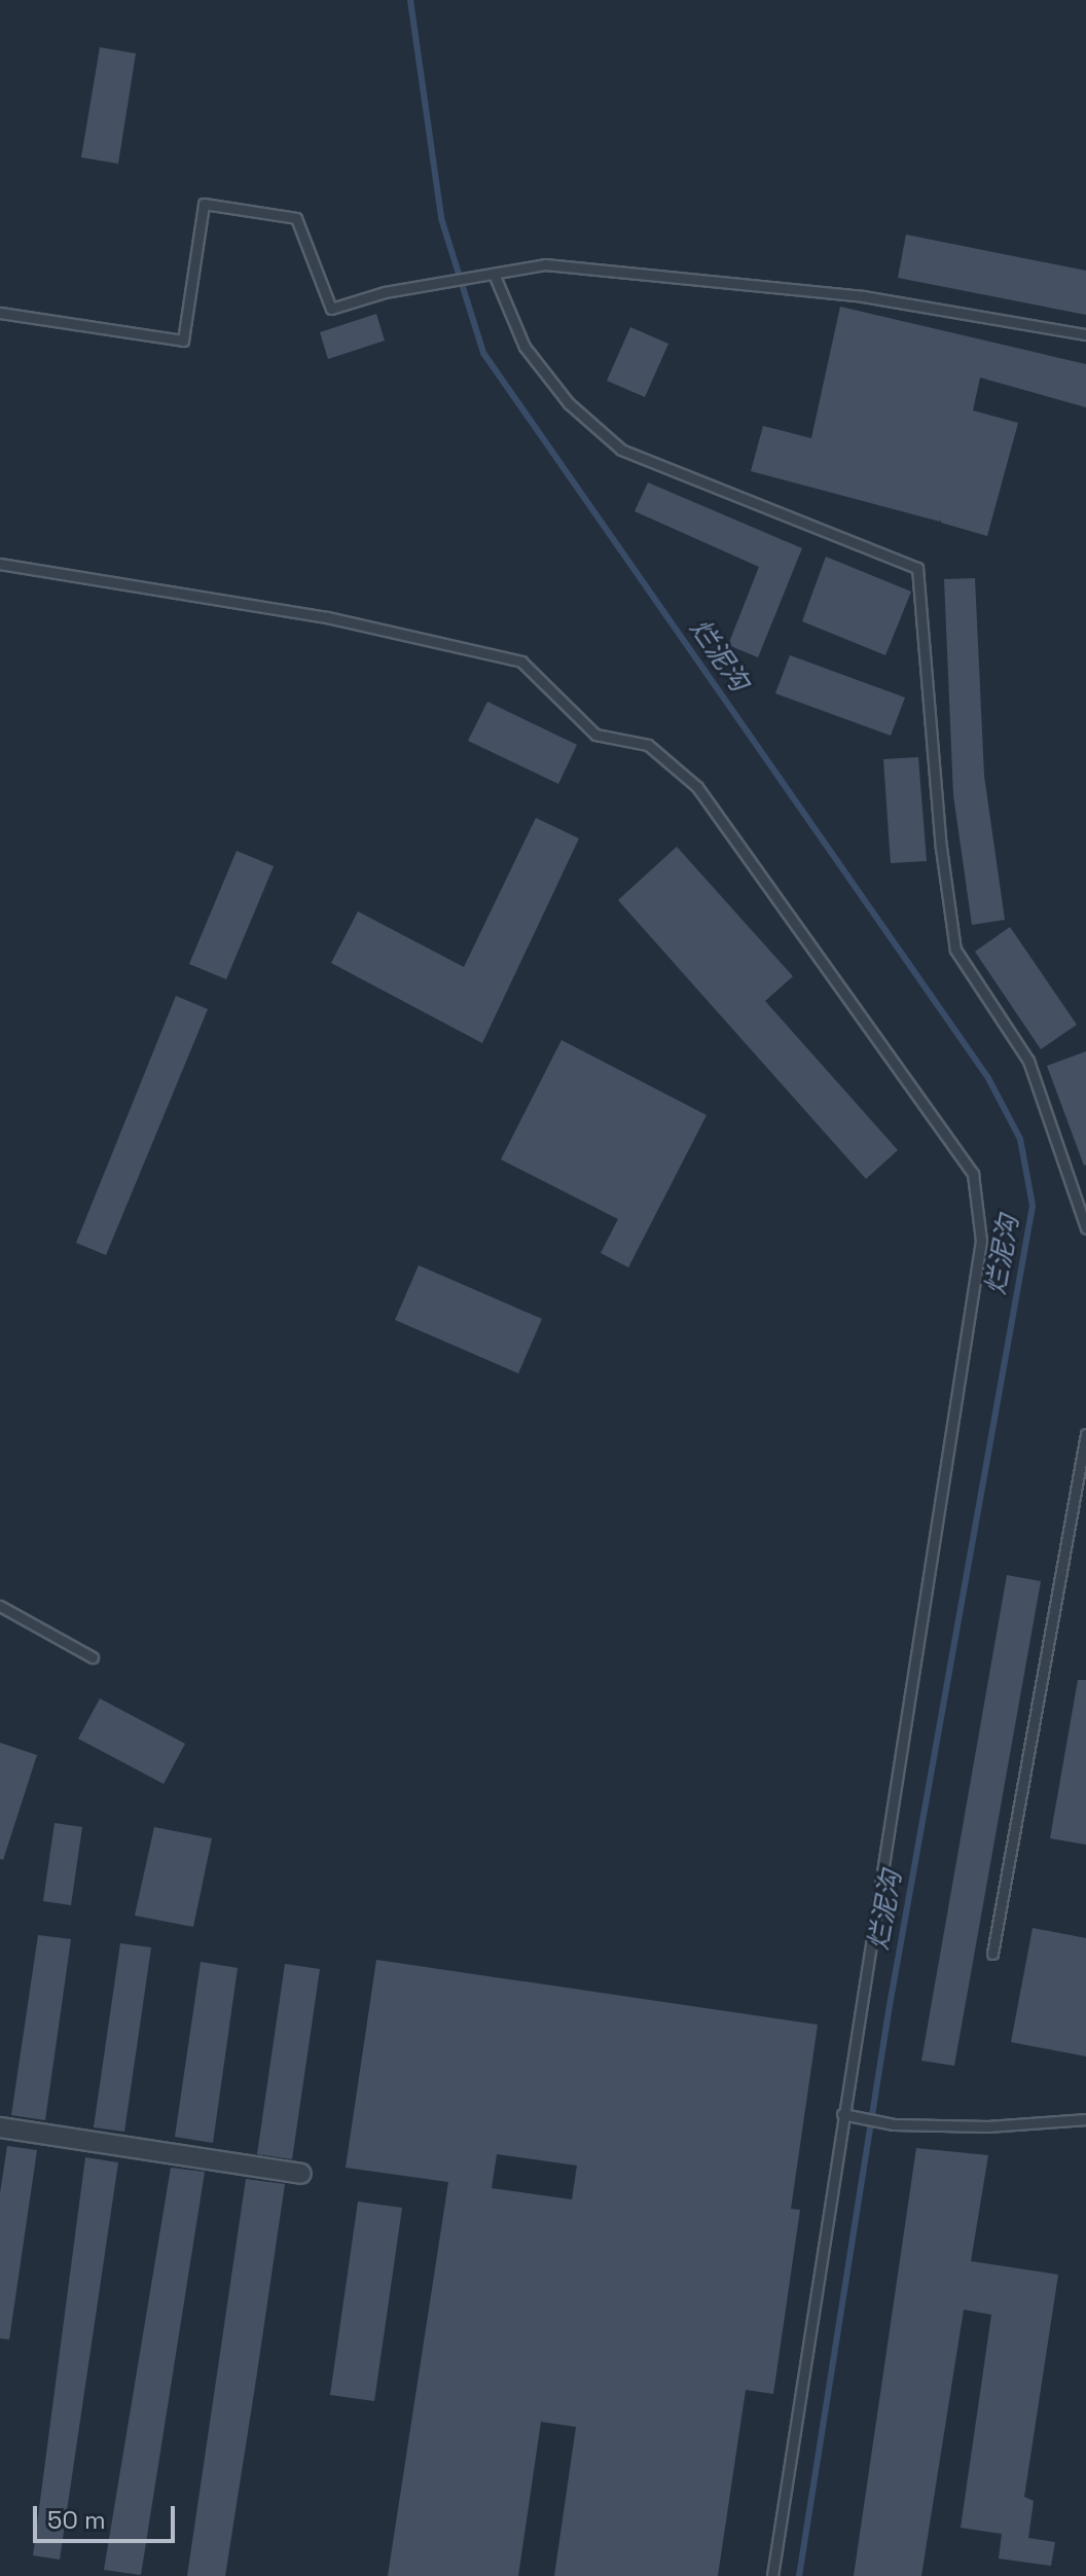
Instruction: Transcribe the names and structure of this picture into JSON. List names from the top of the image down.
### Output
{
  "water": ["烂泥沟"],
  "scale_bar": "50 m"
}
